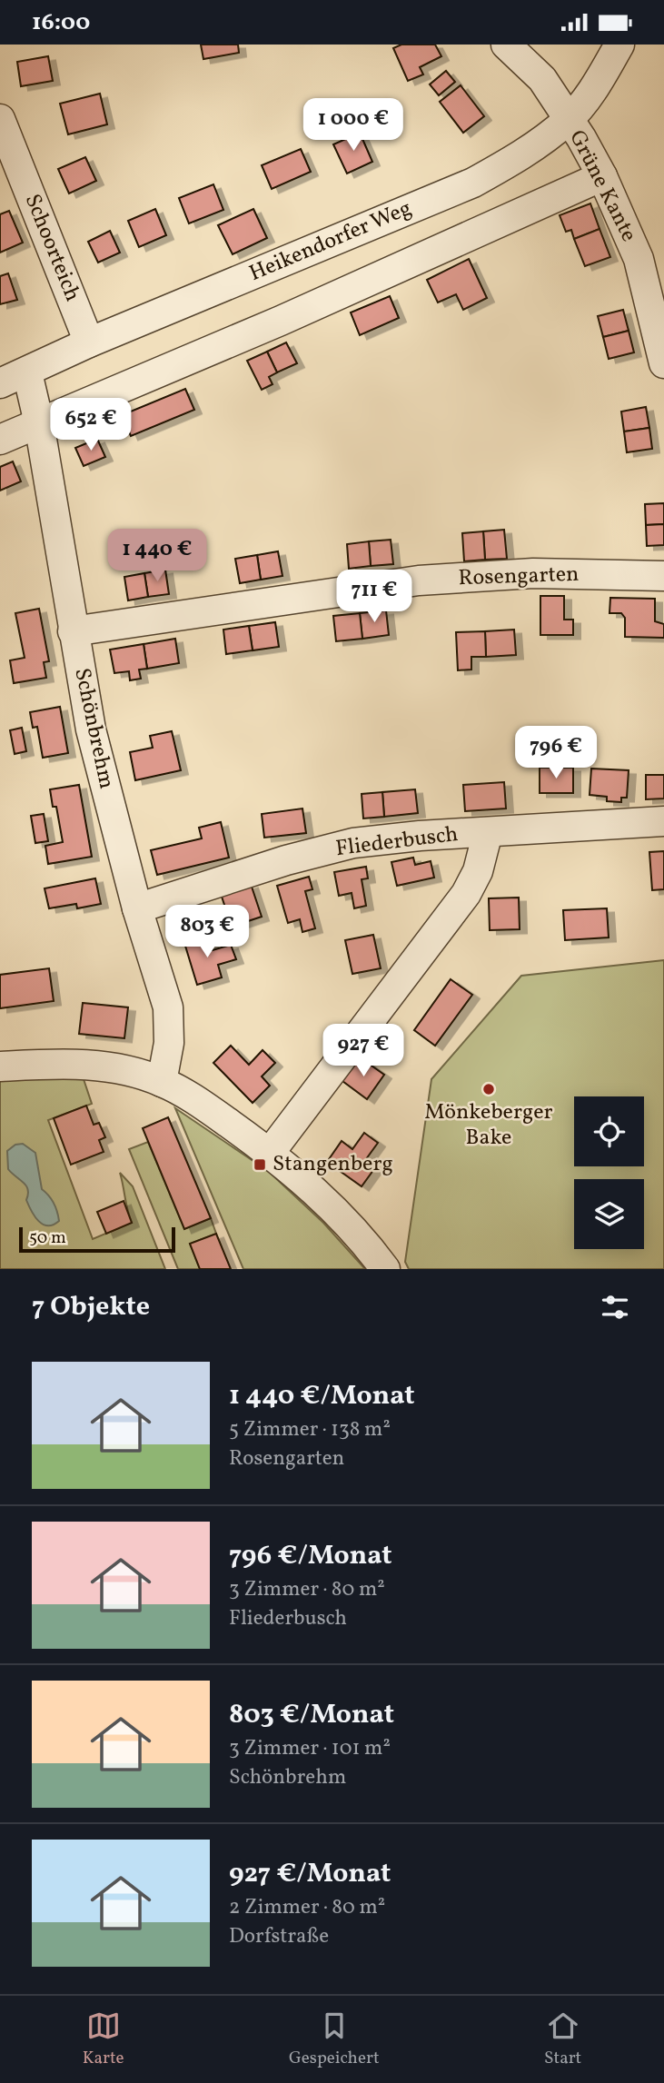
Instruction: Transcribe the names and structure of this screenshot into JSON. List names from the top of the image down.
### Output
{
  "streets": {
    "street": [
      "Grüne Kante",
      "Heikendorfer Weg",
      "Schoorteich",
      "Rosengarten",
      "Schönbrehm",
      "Fliederbusch"
    ]
  },
  "crossings": [
    ["Grüne Kante", "Heikendorfer Weg"],
    ["Heikendorfer Weg", "Schoorteich"],
    ["Heikendorfer Weg", "Schönbrehm"],
    ["Rosengarten", "Schönbrehm"],
    ["Schönbrehm", "Fliederbusch"]
  ],
  "places": {
    "other": ["Mönkeberger Bake"],
    "transit": ["Stangenberg"]
  },
  "scale_bar": "50 m",
  "page": {
    "status": "16:00",
    "price": [
      "1 000 €",
      "652 €",
      "1 440 €",
      "711 €",
      "796 €",
      "803 €",
      "927 €"
    ],
    "scale": "50 m",
    "heading": "7 Objekte",
    "list": [
      {
        "name": "1 440 €/Monat",
        "note": "5 Zimmer · 138 m² · Rosengarten"
      },
      {
        "name": "796 €/Monat",
        "note": "3 Zimmer · 80 m² · Fliederbusch"
      },
      {
        "name": "803 €/Monat",
        "note": "3 Zimmer · 101 m² · Schönbrehm"
      },
      {
        "name": "927 €/Monat",
        "note": "2 Zimmer · 80 m² · Dorfstraße"
      }
    ],
    "tabs": ["Karte", "Gespeichert", "Start"]
  }
}
